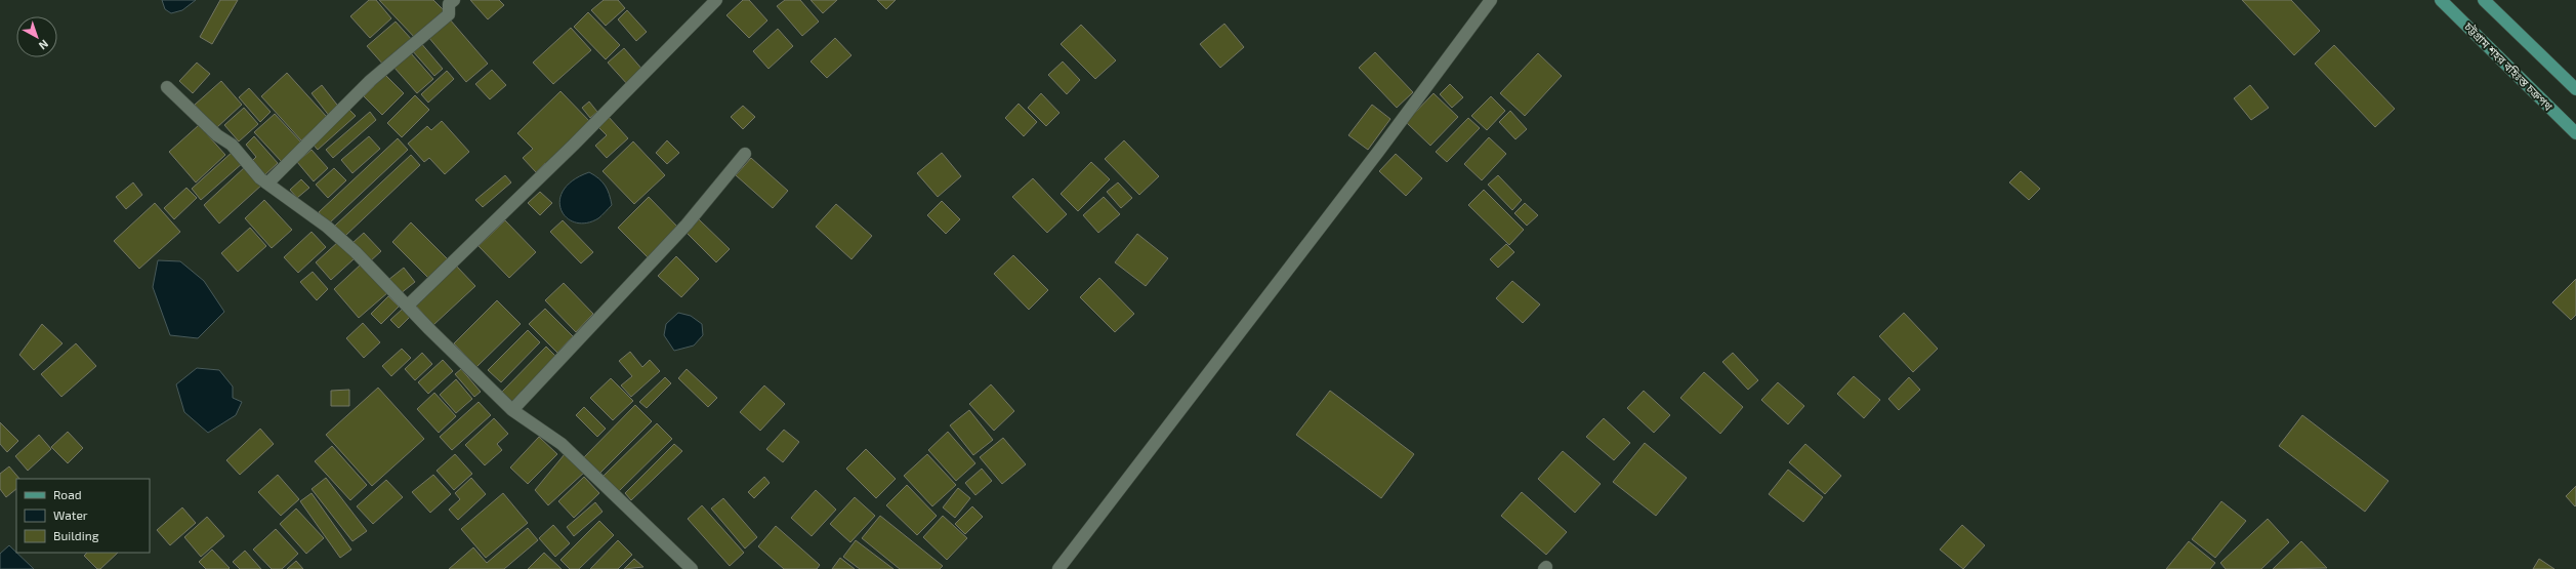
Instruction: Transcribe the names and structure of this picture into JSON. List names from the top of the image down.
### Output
{
  "streets": {
    "main road": ["চট্টগ্রাম শহর বহিঃস্ত চক্রপথ"]
  },
  "legend": ["Road", "Water", "Building"],
  "north": "bottom right"
}
